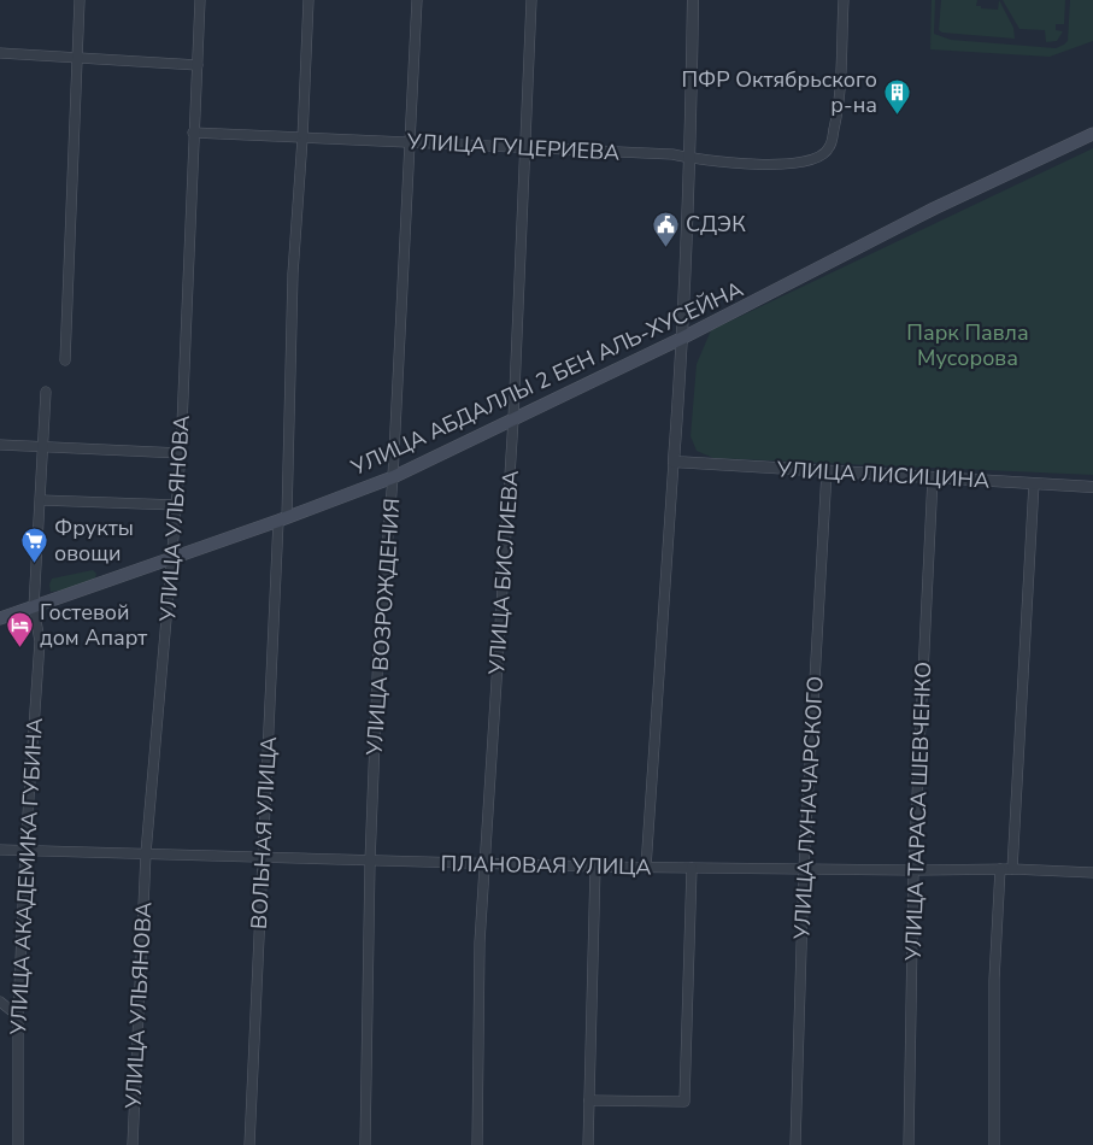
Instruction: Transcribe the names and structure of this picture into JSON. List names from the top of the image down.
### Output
{
  "streets": {
    "main road": ["УЛИЦА АБДАЛЛЫ 2 БЕН АЛЬ-ХУСЕЙНА"],
    "street": [
      "УЛИЦА ГУЦЕРИЕВА",
      "УЛИЦА ЛИСИЦИНА",
      "УЛИЦА УЛЬЯНОВА",
      "УЛИЦА БИСЛИЕВА",
      "УЛИЦА ВОЗРОЖДЕНИЯ",
      "УЛИЦА ЛУНАЧАРСКОГО",
      "УЛИЦА ТАРАСА ШЕВЧЕНКО",
      "ВОЛЬНАЯ УЛИЦА",
      "ПЛАНОВАЯ УЛИЦА",
      "УЛИЦА АКАДЕМИКА ГУБИНА"
    ]
  },
  "crossings": [
    ["УЛИЦА ГУЦЕРИЕВА", "УЛИЦА УЛЬЯНОВА"],
    ["УЛИЦА ГУЦЕРИЕВА", "УЛИЦА БИСЛИЕВА"],
    ["УЛИЦА ГУЦЕРИЕВА", "УЛИЦА ВОЗРОЖДЕНИЯ"],
    ["УЛИЦА ГУЦЕРИЕВА", "ВОЛЬНАЯ УЛИЦА"],
    ["УЛИЦА АБДАЛЛЫ 2 БЕН АЛЬ-ХУСЕЙНА", "УЛИЦА УЛЬЯНОВА"],
    ["УЛИЦА АБДАЛЛЫ 2 БЕН АЛЬ-ХУСЕЙНА", "УЛИЦА БИСЛИЕВА"],
    ["УЛИЦА АБДАЛЛЫ 2 БЕН АЛЬ-ХУСЕЙНА", "УЛИЦА ВОЗРОЖДЕНИЯ"],
    ["УЛИЦА АБДАЛЛЫ 2 БЕН АЛЬ-ХУСЕЙНА", "ВОЛЬНАЯ УЛИЦА"],
    ["УЛИЦА АБДАЛЛЫ 2 БЕН АЛЬ-ХУСЕЙНА", "УЛИЦА АКАДЕМИКА ГУБИНА"],
    ["УЛИЦА ЛИСИЦИНА", "УЛИЦА ЛУНАЧАРСКОГО"],
    ["УЛИЦА ЛИСИЦИНА", "УЛИЦА ТАРАСА ШЕВЧЕНКО"],
    ["УЛИЦА УЛЬЯНОВА", "ПЛАНОВАЯ УЛИЦА"],
    ["УЛИЦА БИСЛИЕВА", "ПЛАНОВАЯ УЛИЦА"],
    ["УЛИЦА ВОЗРОЖДЕНИЯ", "ПЛАНОВАЯ УЛИЦА"],
    ["УЛИЦА ЛУНАЧАРСКОГО", "ПЛАНОВАЯ УЛИЦА"],
    ["УЛИЦА ТАРАСА ШЕВЧЕНКО", "ПЛАНОВАЯ УЛИЦА"],
    ["ВОЛЬНАЯ УЛИЦА", "ПЛАНОВАЯ УЛИЦА"],
    ["ПЛАНОВАЯ УЛИЦА", "УЛИЦА АКАДЕМИКА ГУБИНА"]
  ],
  "parks": ["Парк Павла Мусорова"],
  "places": {
    "building": ["ПФР Октябрьского р-на"],
    "public building": ["СДЭК"],
    "supermarket": ["Фрукты овощи"],
    "hotel": ["Гостевой дом Апарт"]
  }
}
